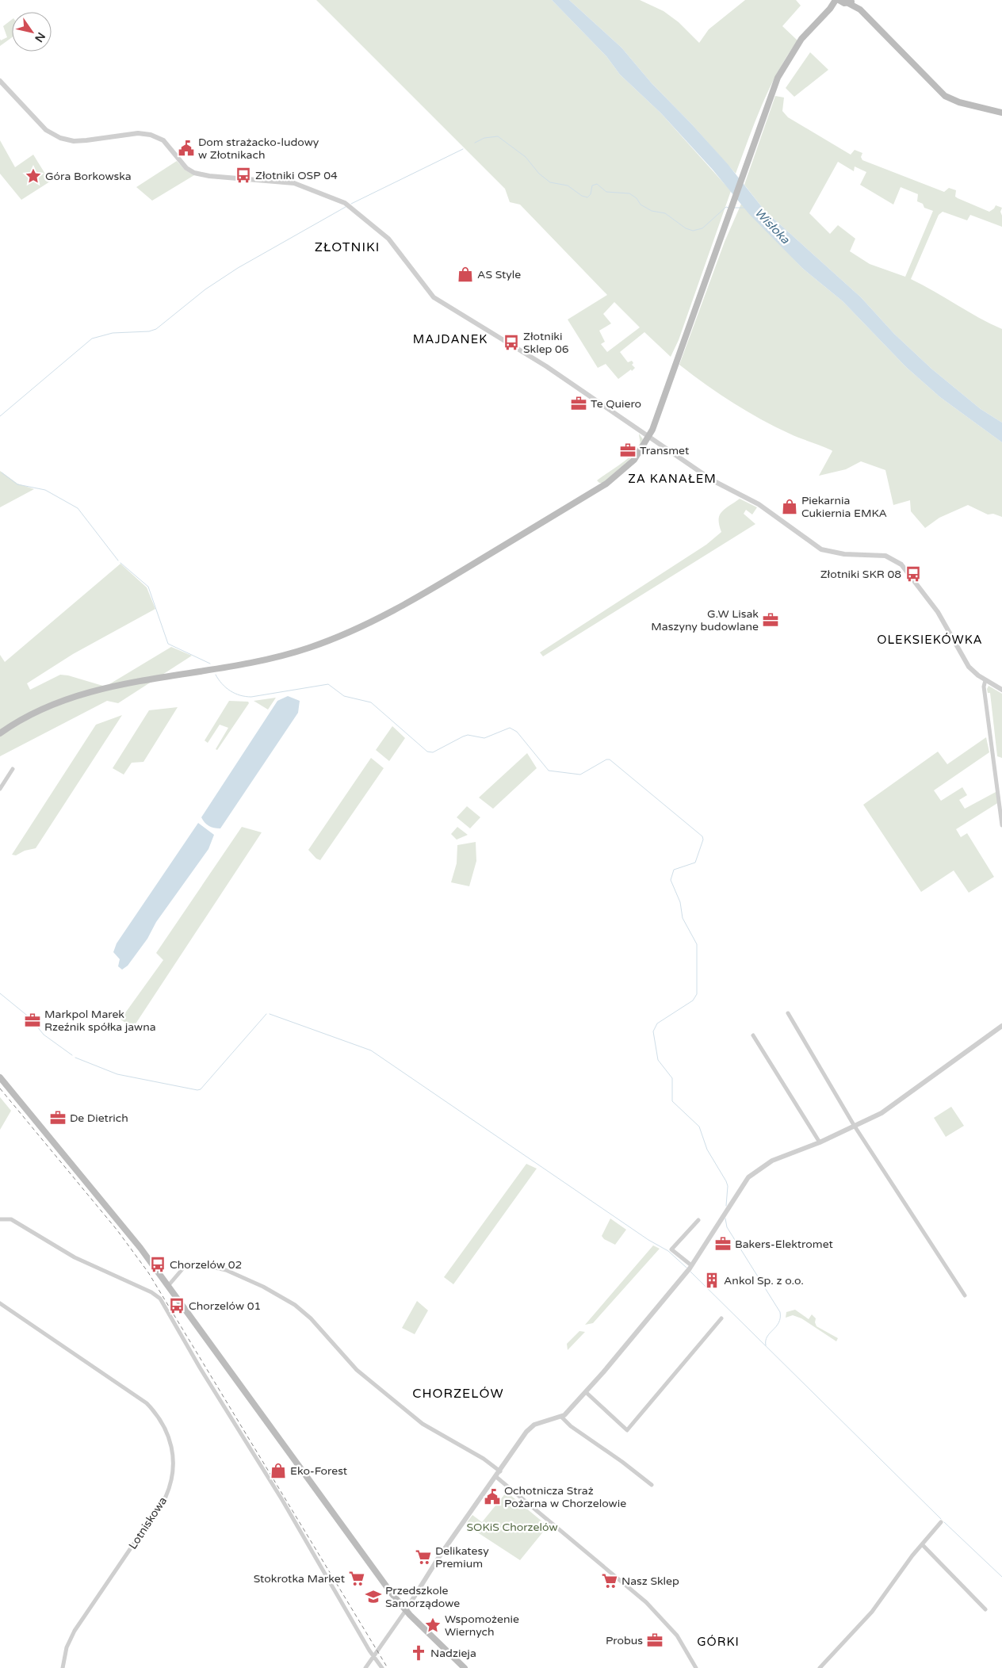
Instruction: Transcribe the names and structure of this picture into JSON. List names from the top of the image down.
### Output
{
  "streets": {
    "street": ["Lotniskowa"]
  },
  "districts": [
    "ZŁOTNIKI",
    "MAJDANEK",
    "ZA KANAŁEM",
    "OLEKSIEKÓWKA",
    "CHORZELÓW",
    "GÓRKI"
  ],
  "water": ["Wisłoka"],
  "parks": ["SOKiS Chorzelów"],
  "places": {
    "public building": ["Dom strażacko-ludowy w Złotnikach", "Ochotnicza Straż Pożarna w Chorzelowie"],
    "bus stop": [
      "Złotniki OSP 04",
      "Złotniki Sklep 06",
      "Złotniki SKR 08",
      "Chorzelów 02",
      "Chorzelów 01"
    ],
    "place": ["Góra Borkowska", "Wspomożenie Wiernych"],
    "shop": ["AS Style", "Piekarnia Cukiernia EMKA", "Eko-Forest"],
    "office": [
      "Te Quiero",
      "Transmet",
      "G.W Lisak Maszyny budowlane",
      "Markpol Marek Rzeźnik spółka jawna",
      "De Dietrich",
      "Bakers-Elektromet",
      "Probus"
    ],
    "building": ["Ankol Sp. z o.o."],
    "supermarket": ["Delikatesy Premium", "Stokrotka Market", "Nasz Sklep"],
    "school or university": ["Przedszkole Samorządowe"],
    "church": ["Nadzieja"]
  },
  "north": "bottom right"
}
